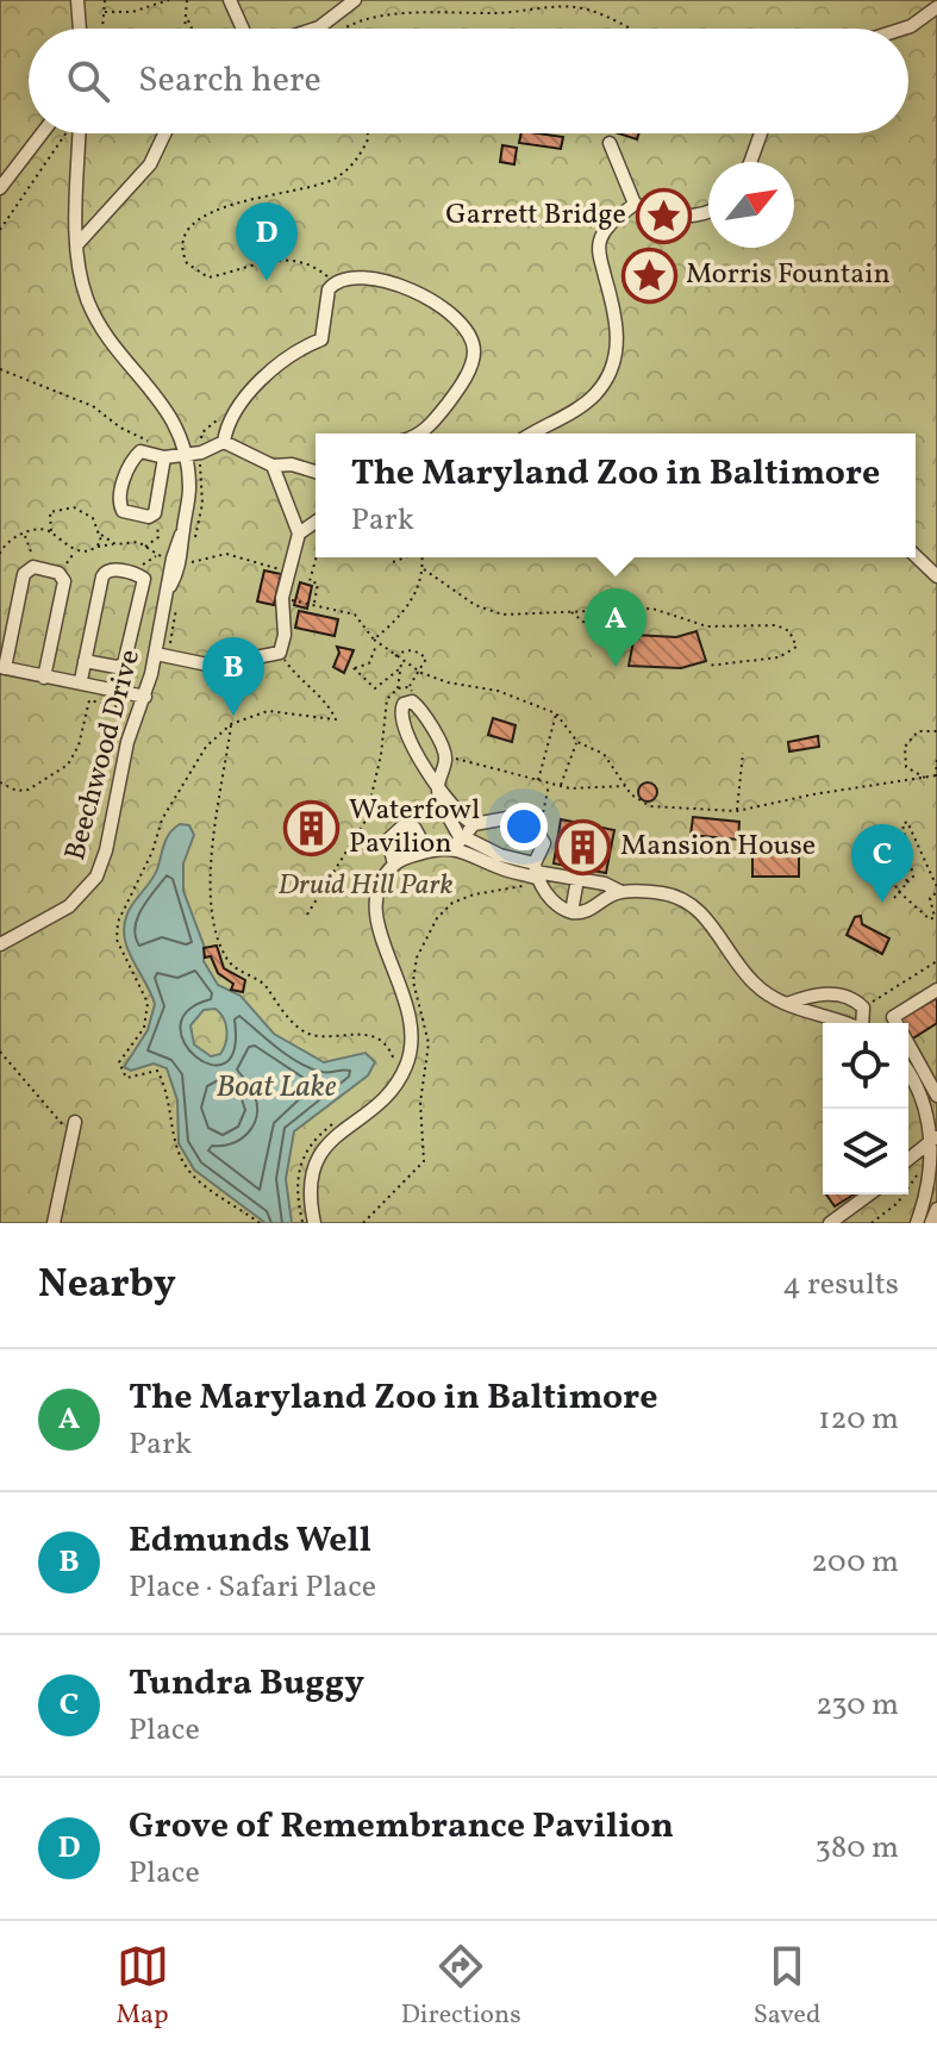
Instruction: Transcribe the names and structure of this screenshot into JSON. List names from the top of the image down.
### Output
{
  "streets": {
    "street": ["Beechwood Drive"]
  },
  "water": ["Boat Lake"],
  "parks": ["Druid Hill Park"],
  "places": {
    "place": ["Garrett Bridge", "Morris Fountain"],
    "building": ["Waterfowl Pavilion", "Mansion House"]
  },
  "north": "top right",
  "page": {
    "search": "Search here",
    "pins": [
      "D",
      "A",
      "B",
      "C"
    ],
    "popup": ["The Maryland Zoo in Baltimore", "Park"],
    "heading": ["Nearby", "4 results"],
    "list": [
      {
        "mark": "A",
        "name": "The Maryland Zoo in Baltimore",
        "note": "Park",
        "value": "120 m"
      },
      {
        "mark": "B",
        "name": "Edmunds Well",
        "note": "Place · Safari Place",
        "value": "200 m"
      },
      {
        "mark": "C",
        "name": "Tundra Buggy",
        "note": "Place",
        "value": "230 m"
      },
      {
        "mark": "D",
        "name": "Grove of Remembrance Pavilion",
        "note": "Place",
        "value": "380 m"
      }
    ],
    "nav": ["Map", "Directions", "Saved"]
  }
}
